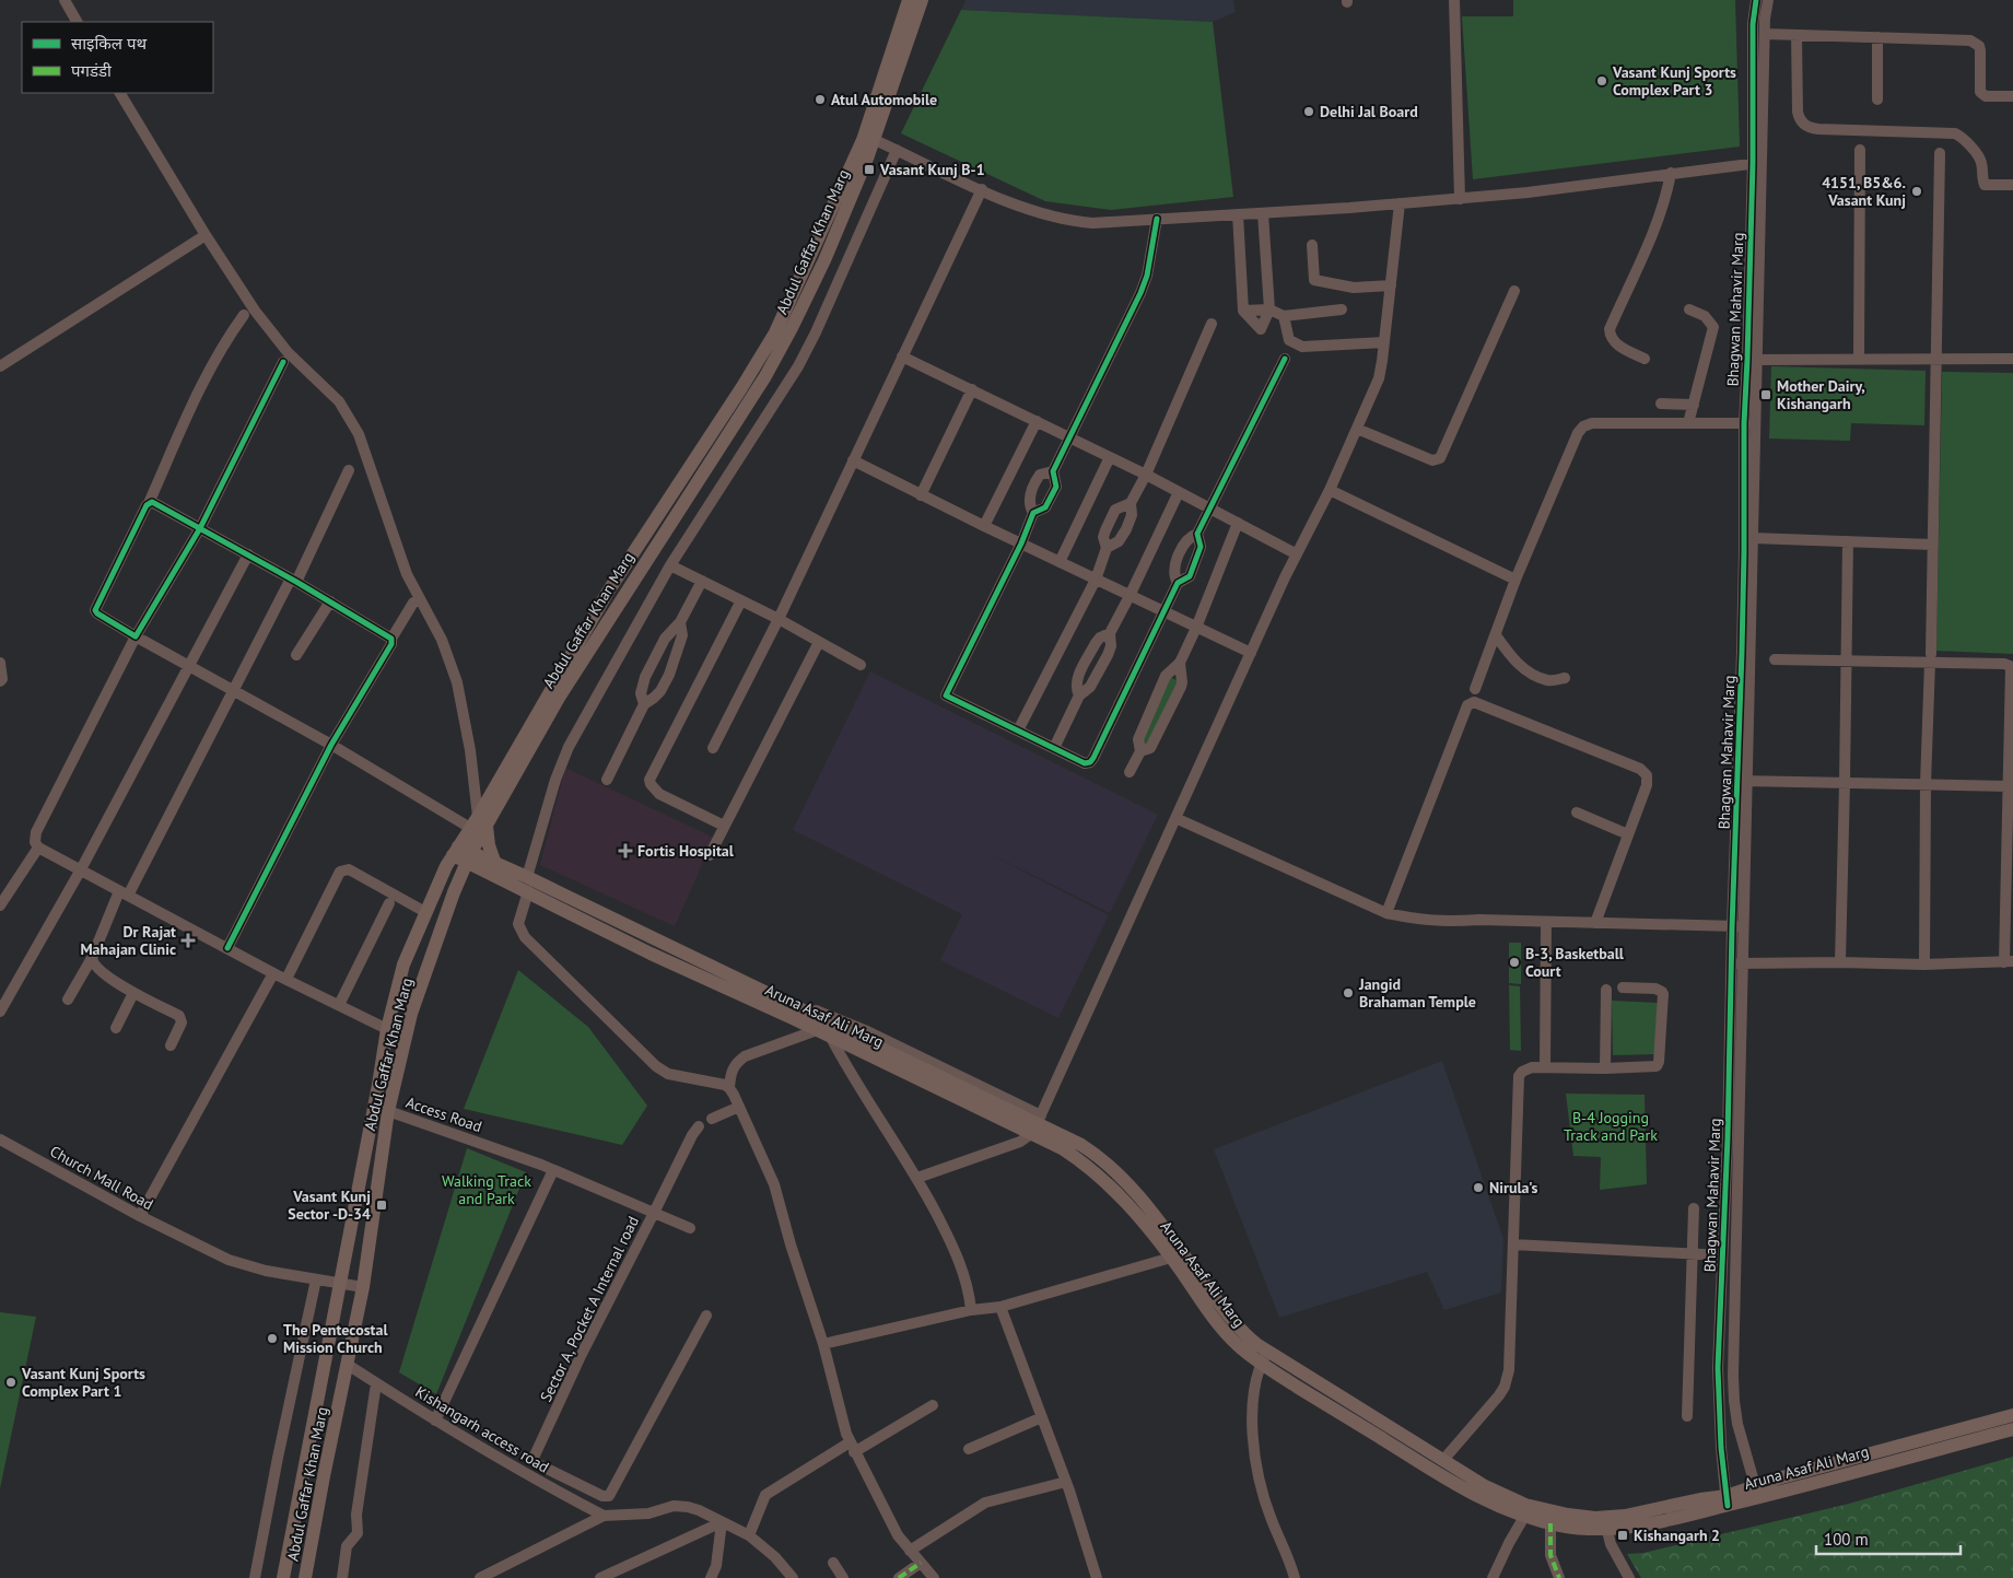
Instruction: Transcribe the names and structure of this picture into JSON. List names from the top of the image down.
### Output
{
  "streets": {
    "main road": ["Abdul Gaffar Khan Marg", "Aruna Asaf Ali Marg"],
    "street": [
      "Bhagwan Mahavir Marg",
      "Access Road",
      "Church Mall Road",
      "Sector A, Pocket A Internal road",
      "Kishangarh access road"
    ]
  },
  "crossings": [
    ["Abdul Gaffar Khan Marg", "Aruna Asaf Ali Marg"],
    ["Abdul Gaffar Khan Marg", "Access Road"],
    ["Abdul Gaffar Khan Marg", "Church Mall Road"],
    ["Abdul Gaffar Khan Marg", "Kishangarh access road"],
    ["Bhagwan Mahavir Marg", "Aruna Asaf Ali Marg"],
    ["Access Road", "Sector A, Pocket A Internal road"]
  ],
  "parks": ["B-4 Jogging Track and Park", "Walking Track and Park"],
  "places": {
    "other": [
      "Vasant Kunj Sports Complex Part 3",
      "Atul Automobile",
      "Delhi Jal Board",
      "4151, B5&6. Vasant Kunj",
      "B-3, Basketball Court",
      "Jangid Brahaman Temple",
      "Nirula's",
      "The Pentecostal Mission Church",
      "Vasant Kunj Sports Complex Part 1"
    ],
    "transit": [
      "Vasant Kunj B-1",
      "Mother Dairy, Kishangarh",
      "Vasant Kunj Sector -D-34",
      "Kishangarh 2"
    ],
    "health": ["Fortis Hospital", "Dr Rajat Mahajan Clinic"]
  },
  "legend": ["साइकिल पथ", "पगडंडी"],
  "scale_bar": "100 m"
}
